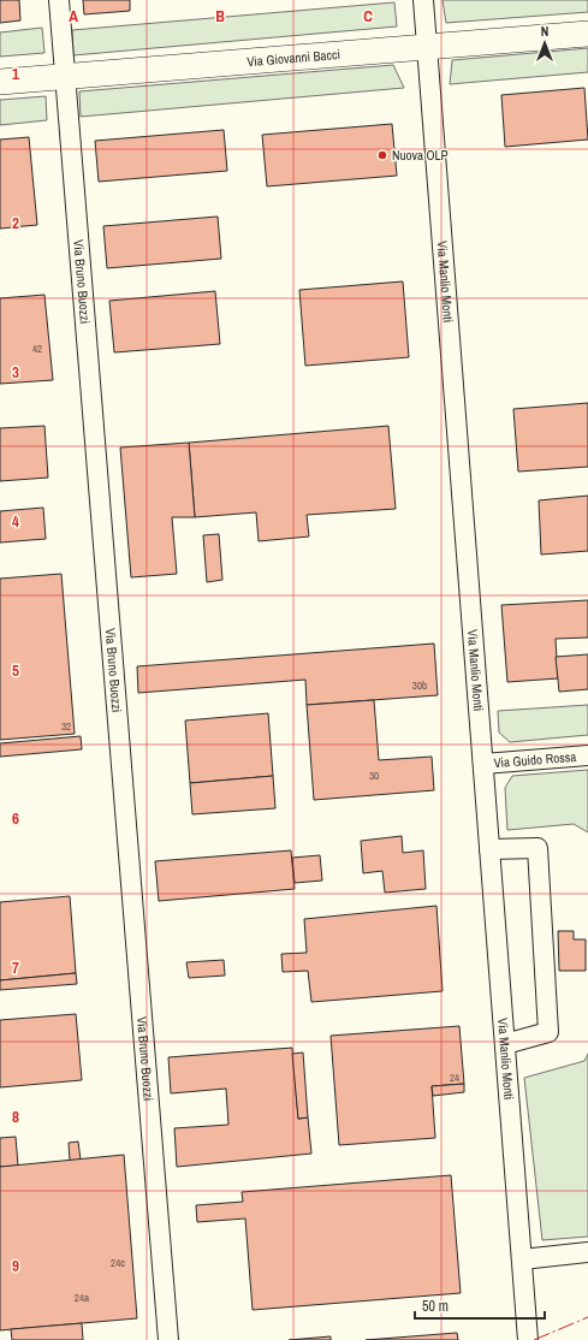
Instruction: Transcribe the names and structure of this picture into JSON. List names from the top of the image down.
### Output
{
  "streets": {
    "main road": ["Via Giovanni Bacci"],
    "street": ["Via Bruno Buozzi", "Via Manlio Monti", "Via Guido Rossa"]
  },
  "crossings": [
    ["Via Giovanni Bacci", "Via Bruno Buozzi"],
    ["Via Giovanni Bacci", "Via Manlio Monti"],
    ["Via Manlio Monti", "Via Guido Rossa"]
  ],
  "places": ["Nuova OLP"],
  "house_numbers": [
    "42",
    "30b",
    "32",
    "30",
    "24",
    "24c",
    "24a"
  ],
  "scale_bar": "50 m",
  "north": "top",
  "grid": {
    "columns": ["A", "B", "C"],
    "rows": [
      "1",
      "2",
      "3",
      "4",
      "5",
      "6",
      "7",
      "8",
      "9"
    ]
  }
}
